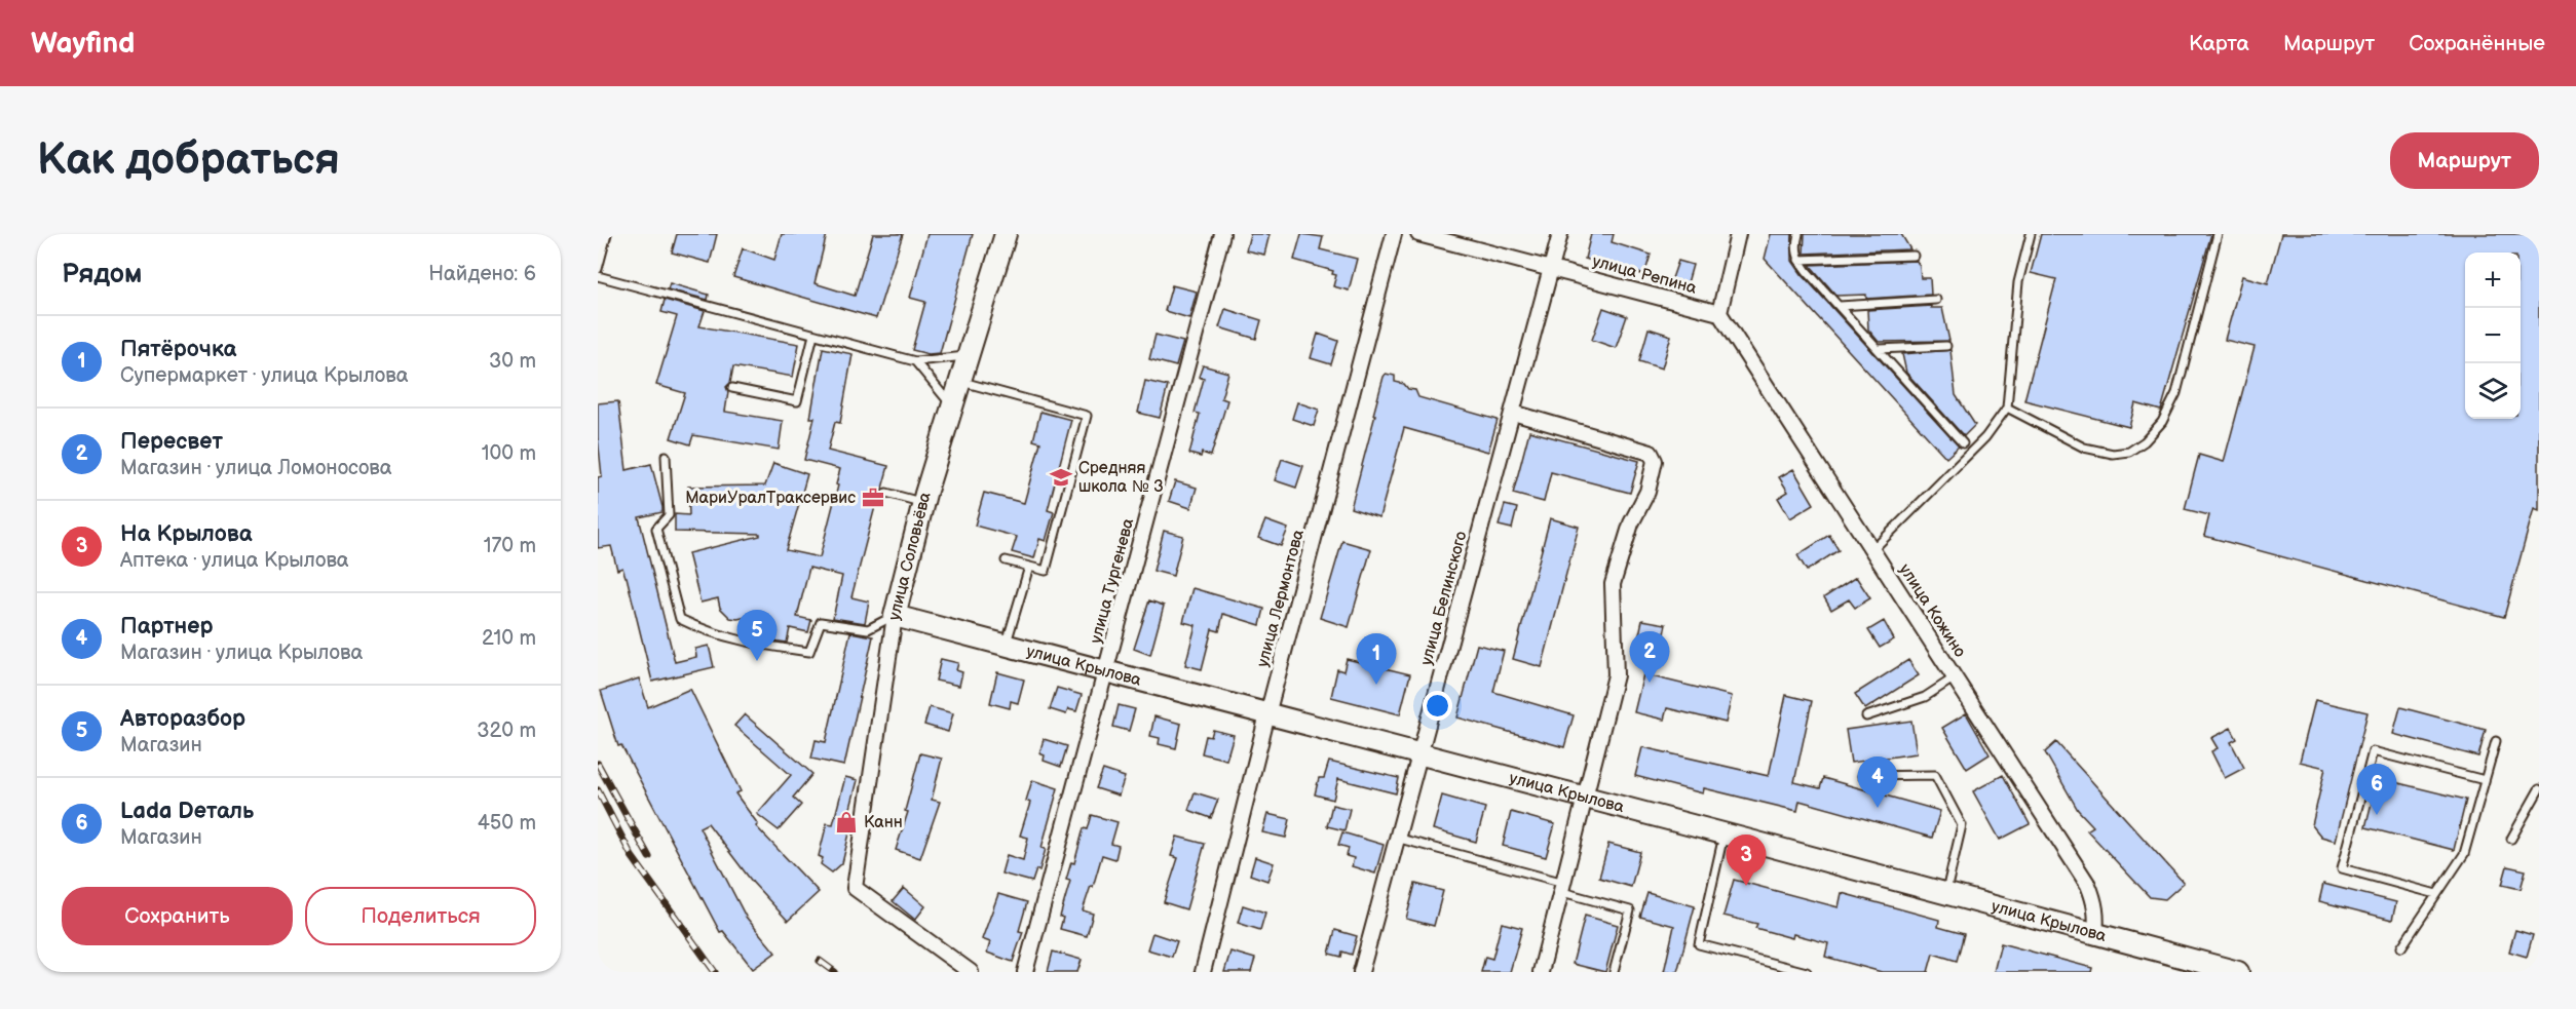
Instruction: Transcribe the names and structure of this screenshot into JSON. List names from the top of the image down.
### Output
{
  "streets": {
    "main road": ["улица Соловьёва", "улица Крылова"],
    "street": [
      "улица Репина",
      "улица Тургенева",
      "улица Лермонтова",
      "улица Белинского",
      "улица Кожино"
    ]
  },
  "crossings": [
    ["улица Репина", "улица Белинского"],
    ["улица Репина", "улица Кожино"],
    ["улица Соловьёва", "улица Крылова"],
    ["улица Тургенева", "улица Крылова"],
    ["улица Лермонтова", "улица Крылова"],
    ["улица Белинского", "улица Крылова"],
    ["улица Кожино", "улица Крылова"]
  ],
  "places": {
    "school or university": ["Средняя школа № 3"],
    "office": ["МариУралТраксервис"],
    "shop": ["Канн"]
  },
  "page": {
    "header": "Wayfind",
    "nav": ["Карта", "Маршрут", "Сохранённые"],
    "buttons": [
      "Маршрут",
      ["Сохранить", "Поделиться"]
    ],
    "title": "Как добраться",
    "heading": ["Рядом", "Найдено: 6"],
    "map_buttons": ["+", "−"],
    "list": [
      {
        "mark": "1",
        "name": "Пятёрочка",
        "note": "Супермаркет · улица Крылова",
        "value": "30 m"
      },
      {
        "mark": "2",
        "name": "Пересвет",
        "note": "Магазин · улица Ломоносова",
        "value": "100 m"
      },
      {
        "mark": "3",
        "name": "На Крылова",
        "note": "Аптека · улица Крылова",
        "value": "170 m"
      },
      {
        "mark": "4",
        "name": "Партнер",
        "note": "Магазин · улица Крылова",
        "value": "210 m"
      },
      {
        "mark": "5",
        "name": "Авторазбор",
        "note": "Магазин",
        "value": "320 m"
      },
      {
        "mark": "6",
        "name": "Lada Dеталь",
        "note": "Магазин",
        "value": "450 m"
      }
    ],
    "pins": [
      "5",
      "2",
      "1",
      "4",
      "6",
      "3"
    ]
  }
}
